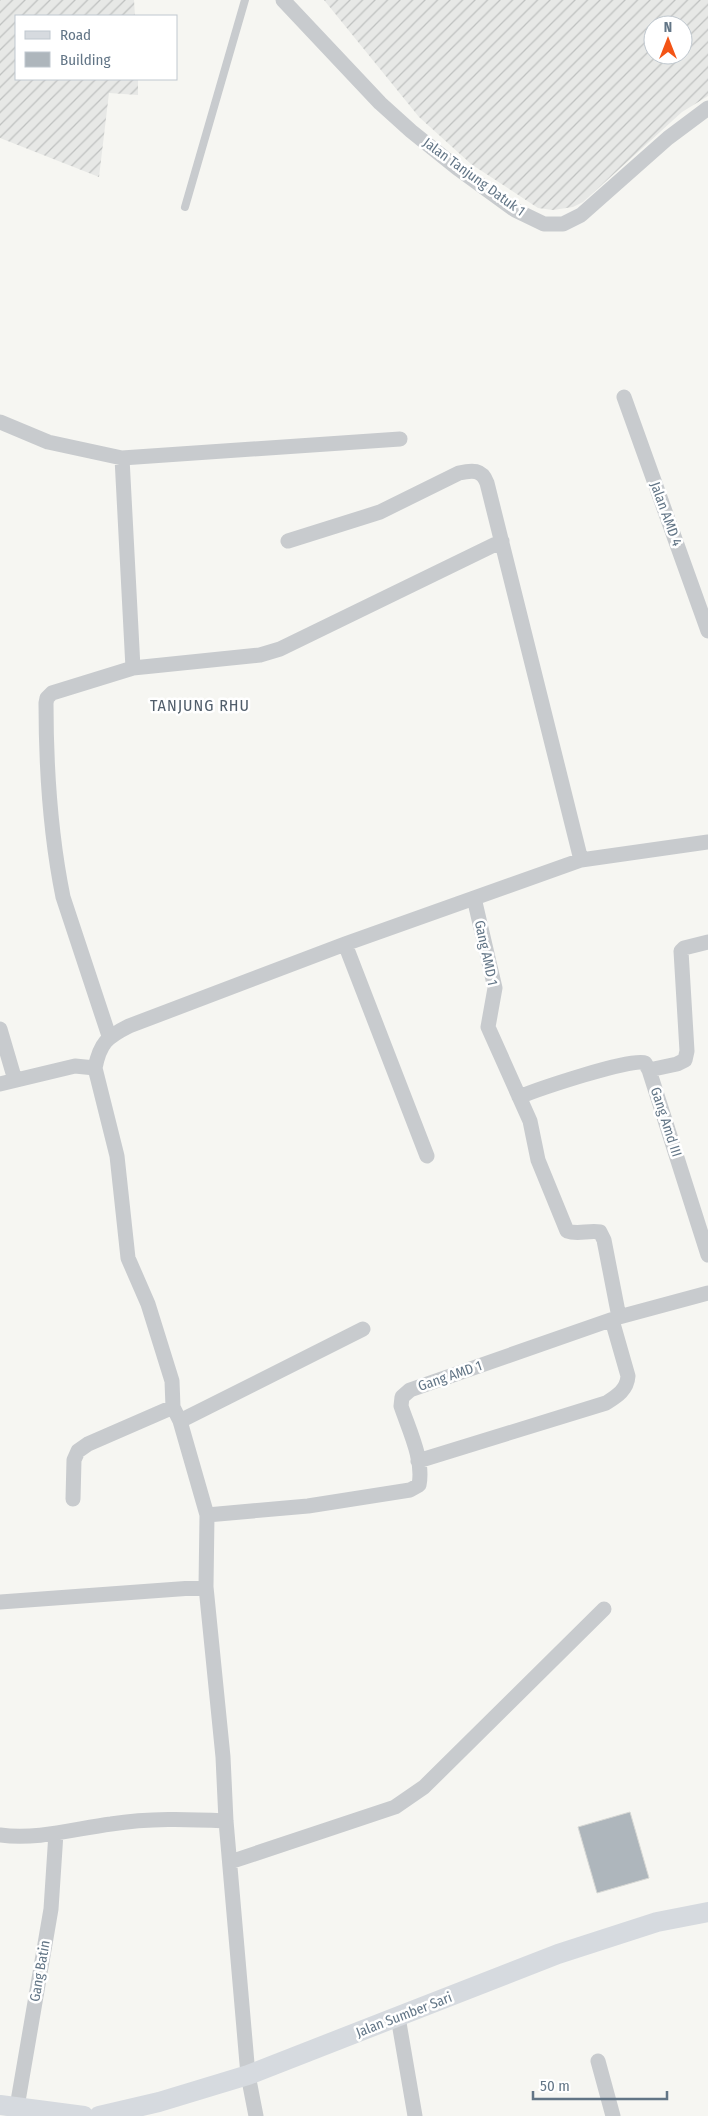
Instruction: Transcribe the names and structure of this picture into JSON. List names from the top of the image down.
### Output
{
  "streets": {
    "street": [
      "Jalan Tanjung Datuk 1",
      "Jalan AMD 4",
      "Gang AMD 1",
      "Gang Amd III",
      "Gang Batin",
      "Jalan Sumber Sari"
    ]
  },
  "districts": ["TANJUNG RHU"],
  "legend": ["Road", "Building"],
  "scale_bar": "50 m",
  "north": "top"
}
